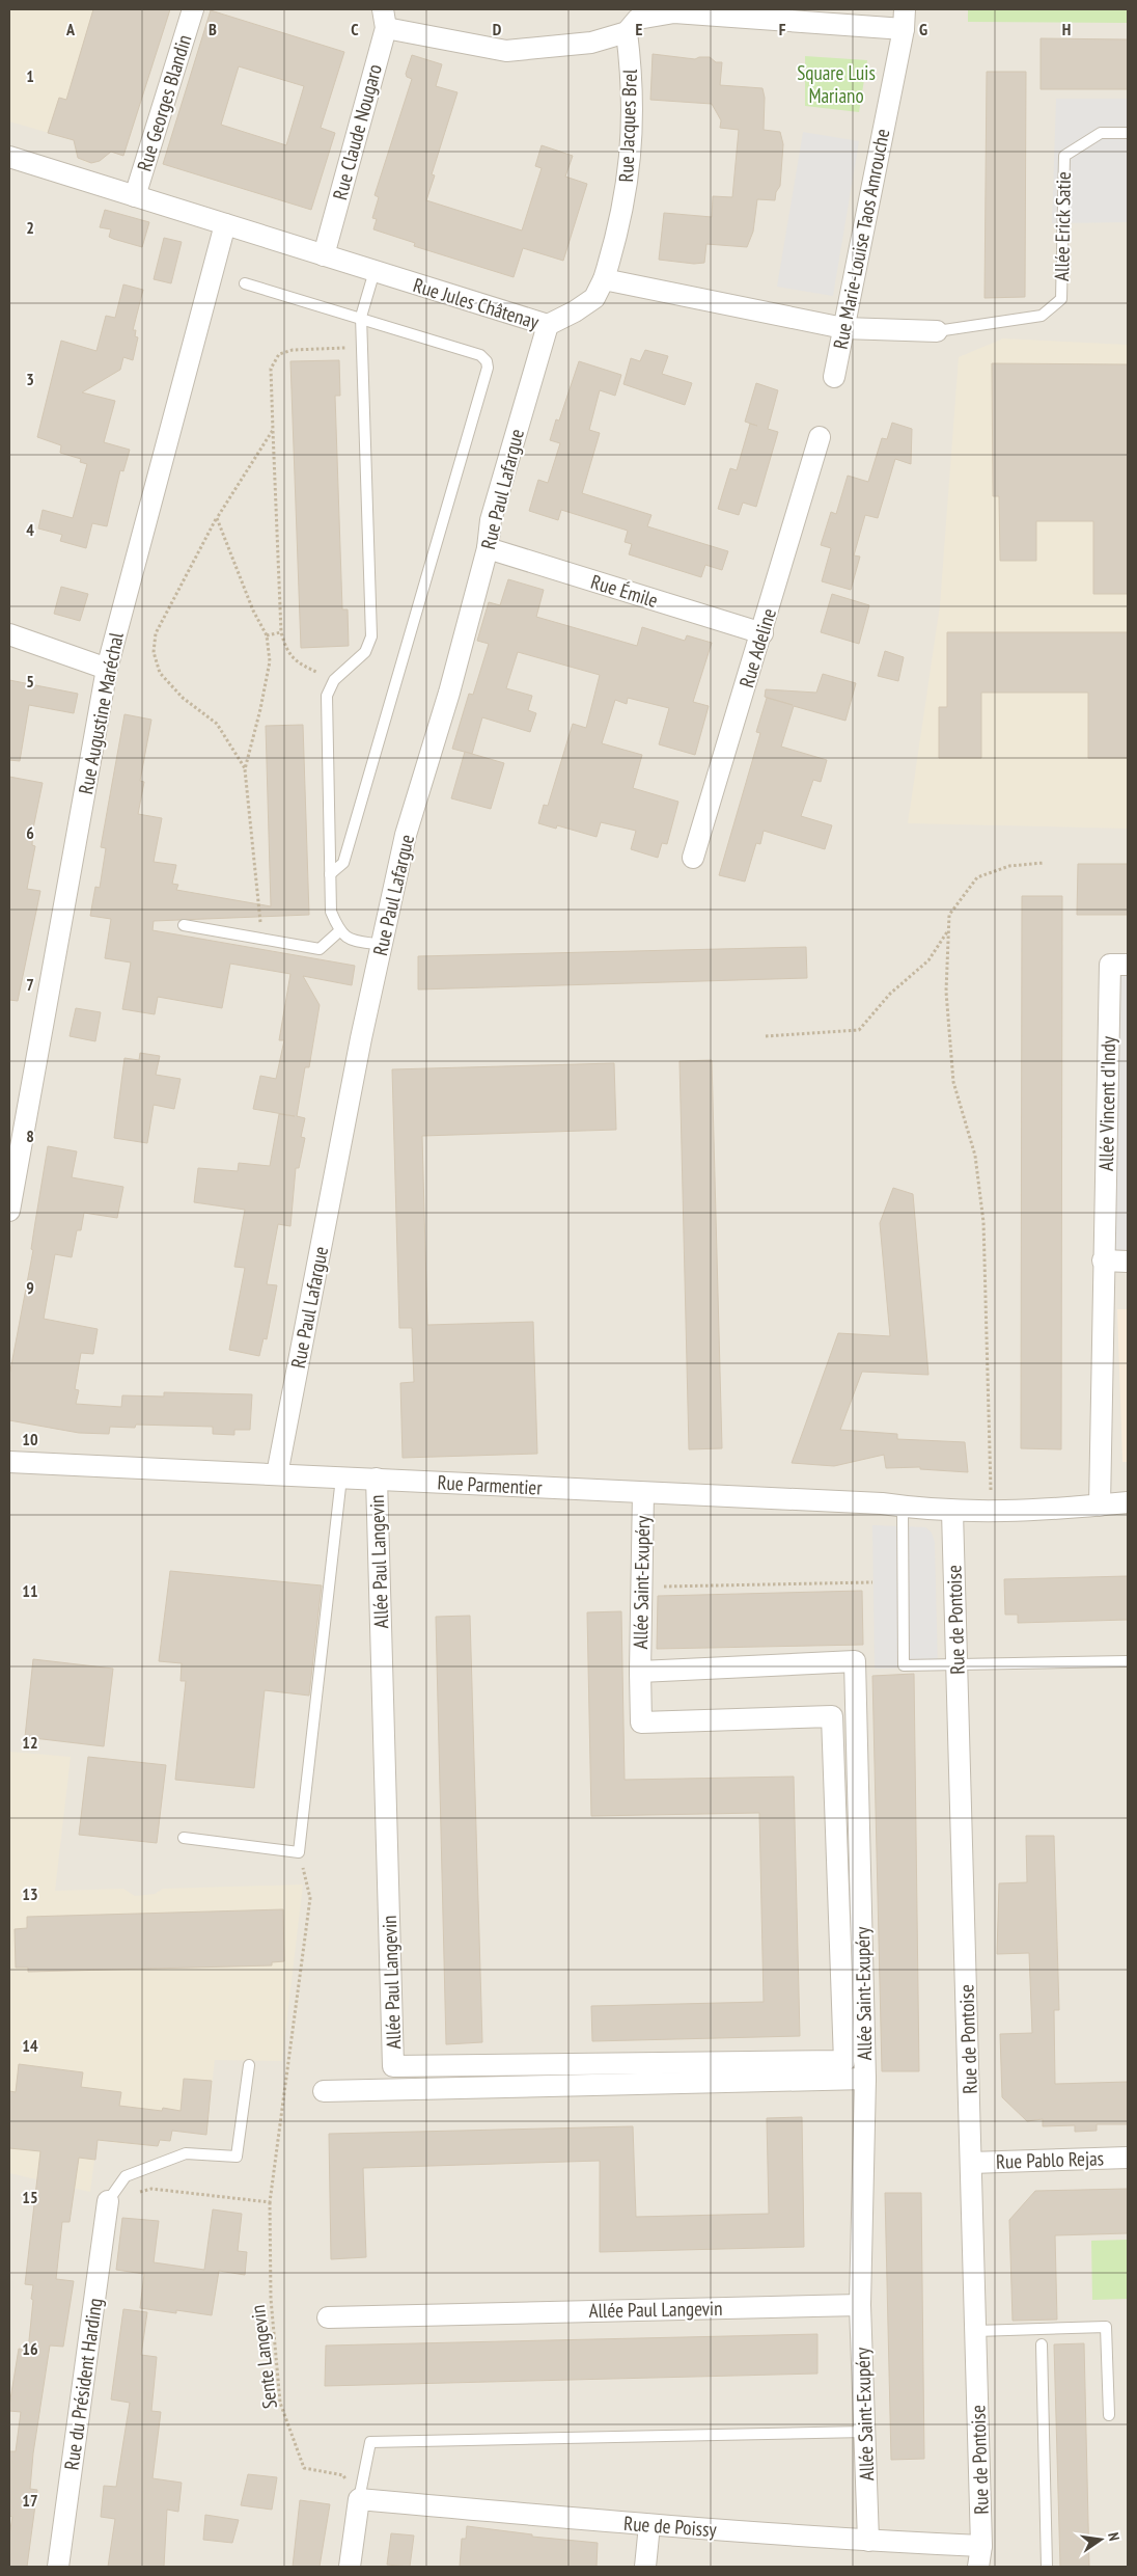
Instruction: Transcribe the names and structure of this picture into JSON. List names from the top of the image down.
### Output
{
  "streets": {
    "street": [
      "Rue Georges Blandin",
      "Rue Jacques Brel",
      "Rue Claude Nougaro",
      "Rue Marie-Louise Taos Amrouche",
      "Rue Jules Châtenay",
      "Rue Paul Lafargue",
      "Rue Émile",
      "Rue Adeline",
      "Rue Augustine Maréchal",
      "Allée Vincent d'Indy",
      "Rue Parmentier",
      "Allée Paul Langevin",
      "Allée Saint-Exupéry",
      "Rue de Pontoise",
      "Rue Pablo Rejas",
      "Rue du Président Harding",
      "Rue de Poissy"
    ],
    "lane": ["Allée Erick Satie"],
    "path": ["Sente Langevin"]
  },
  "crossings": [
    ["Rue Georges Blandin", "Rue Jules Châtenay"],
    ["Rue Jacques Brel", "Rue Jules Châtenay"],
    ["Rue Claude Nougaro", "Rue Jules Châtenay"],
    ["Rue Jules Châtenay", "Rue Paul Lafargue"],
    ["Rue Jules Châtenay", "Rue Augustine Maréchal"],
    ["Rue Paul Lafargue", "Rue Émile"],
    ["Rue Paul Lafargue", "Rue Parmentier"],
    ["Rue Émile", "Rue Adeline"],
    ["Allée Vincent d'Indy", "Rue Parmentier"],
    ["Rue Parmentier", "Allée Paul Langevin"],
    ["Rue Parmentier", "Allée Saint-Exupéry"],
    ["Rue Parmentier", "Rue de Pontoise"],
    ["Allée Paul Langevin", "Allée Saint-Exupéry"],
    ["Allée Saint-Exupéry", "Rue de Poissy"],
    ["Rue de Pontoise", "Rue Pablo Rejas"],
    ["Rue de Pontoise", "Rue de Poissy"],
    ["Sente Langevin", "Rue de Poissy"]
  ],
  "parks": ["Square Luis Mariano"],
  "north": "right",
  "grid": {
    "columns": [
      "A",
      "B",
      "C",
      "D",
      "E",
      "F",
      "G",
      "H"
    ],
    "rows": [
      "1",
      "2",
      "3",
      "4",
      "5",
      "6",
      "7",
      "8",
      "9",
      "10",
      "11",
      "12",
      "13",
      "14",
      "15",
      "16",
      "17"
    ]
  }
}
